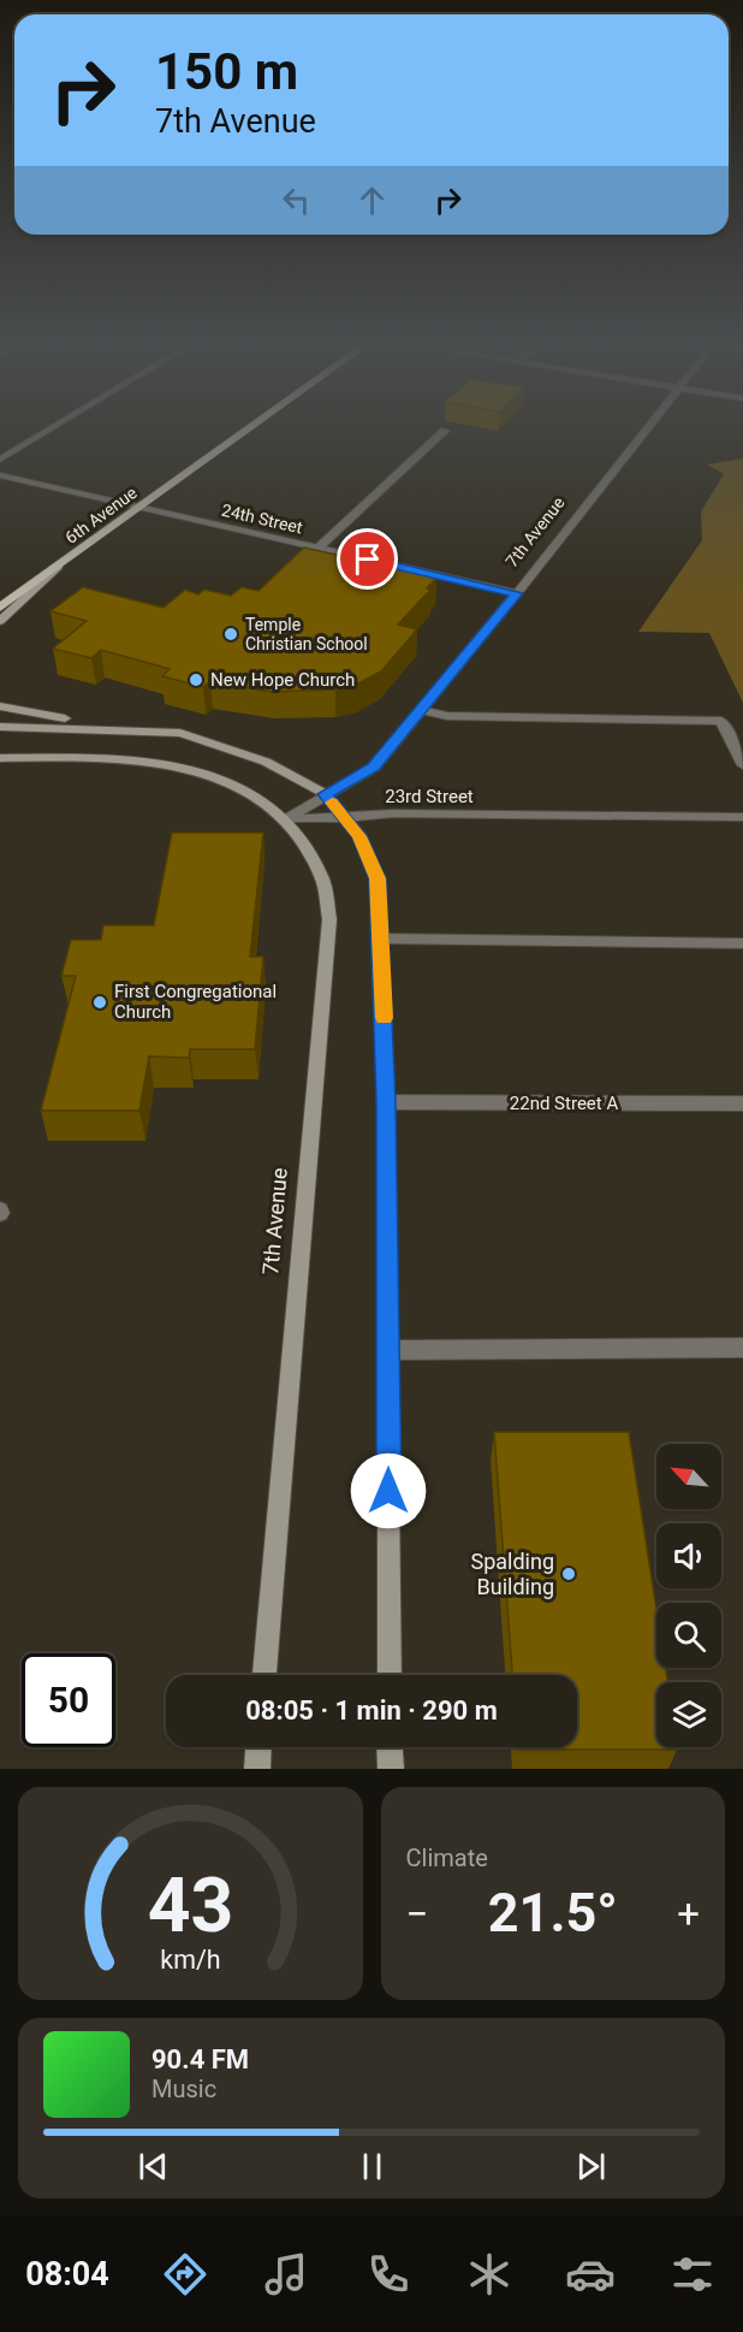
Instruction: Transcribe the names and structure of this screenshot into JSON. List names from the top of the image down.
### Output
{
  "streets": {
    "main road": ["6th Avenue", "7th Avenue"],
    "street": ["24th Street", "23rd Street", "22nd Street A"]
  },
  "crossings": [
    ["6th Avenue", "24th Street"],
    ["24th Street", "7th Avenue"],
    ["7th Avenue", "23rd Street"]
  ],
  "places": [
    "Temple Christian School",
    "New Hope Church",
    "First Congregational Church",
    "Spalding Building"
  ],
  "north": "top left",
  "page": {
    "turn": ["150 m", "7th Avenue"],
    "limit": "50",
    "trip": "08:05 · 1 min · 290 m",
    "tile": "Climate",
    "heat": ["−", "21.5°", "+"],
    "song": ["90.4 FM", "Music"],
    "tabs": "08:04",
    "gauge": ["43", "km/h"]
  }
}
